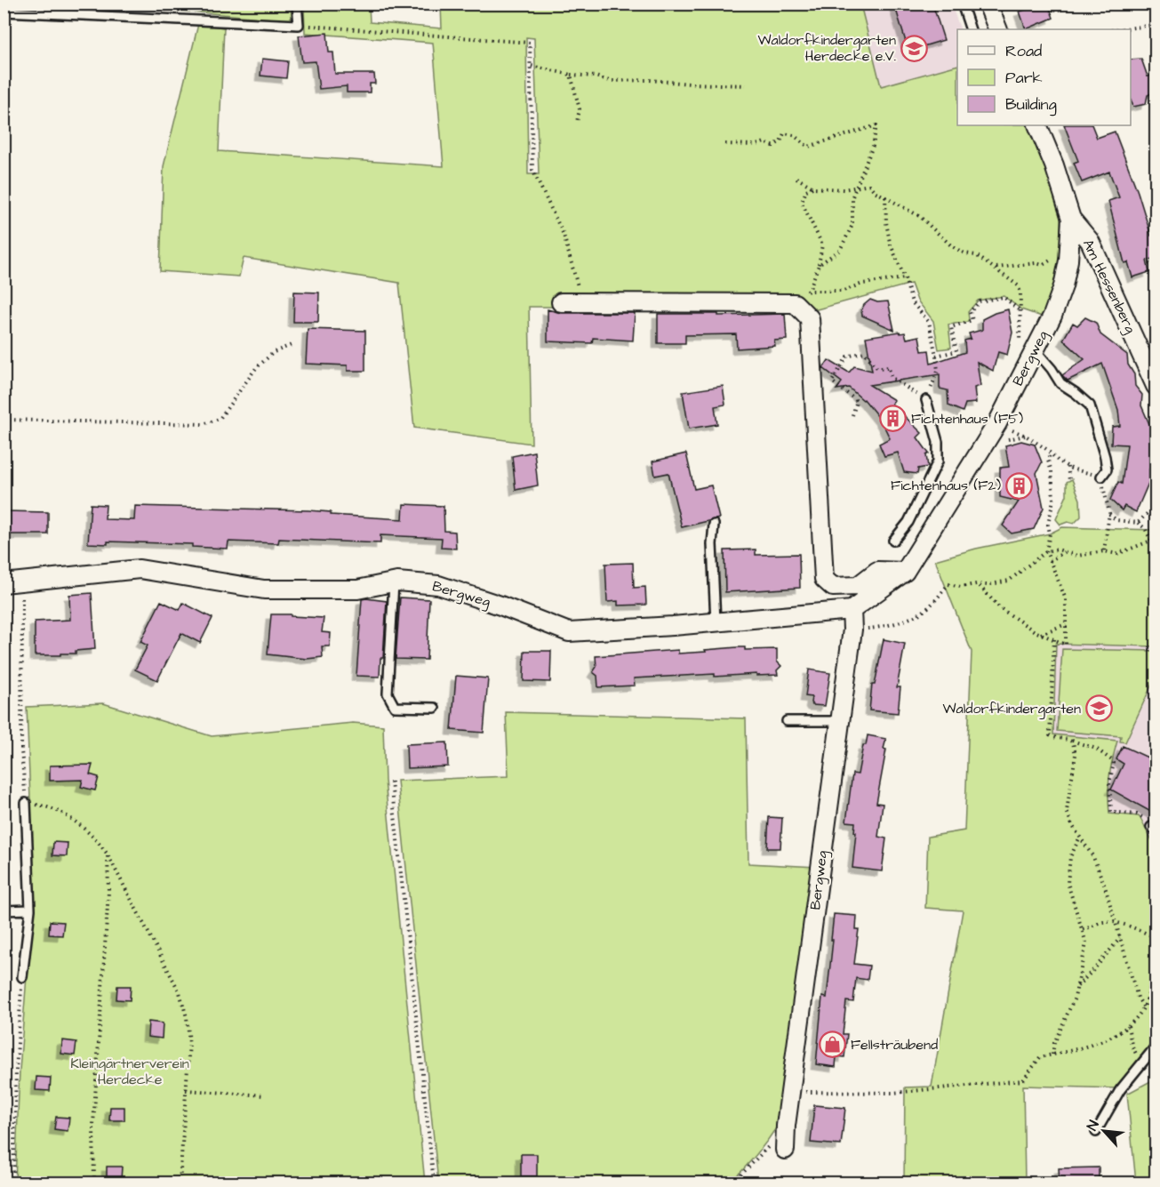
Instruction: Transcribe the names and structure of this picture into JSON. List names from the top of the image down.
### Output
{
  "streets": {
    "street": ["Am Hessenberg", "Bergweg"]
  },
  "crossings": [
    ["Am Hessenberg", "Bergweg"]
  ],
  "parks": ["Kleingärtnerverein Herdecke"],
  "places": {
    "school or university": ["Waldorfkindergarten Herdecke e.V.", "Waldorfkindergarten"],
    "building": ["Fichtenhaus (F5)", "Fichtenhaus (F2)"],
    "shop": ["Fellsträubend"]
  },
  "legend": ["Road", "Park", "Building"],
  "north": "top left"
}
